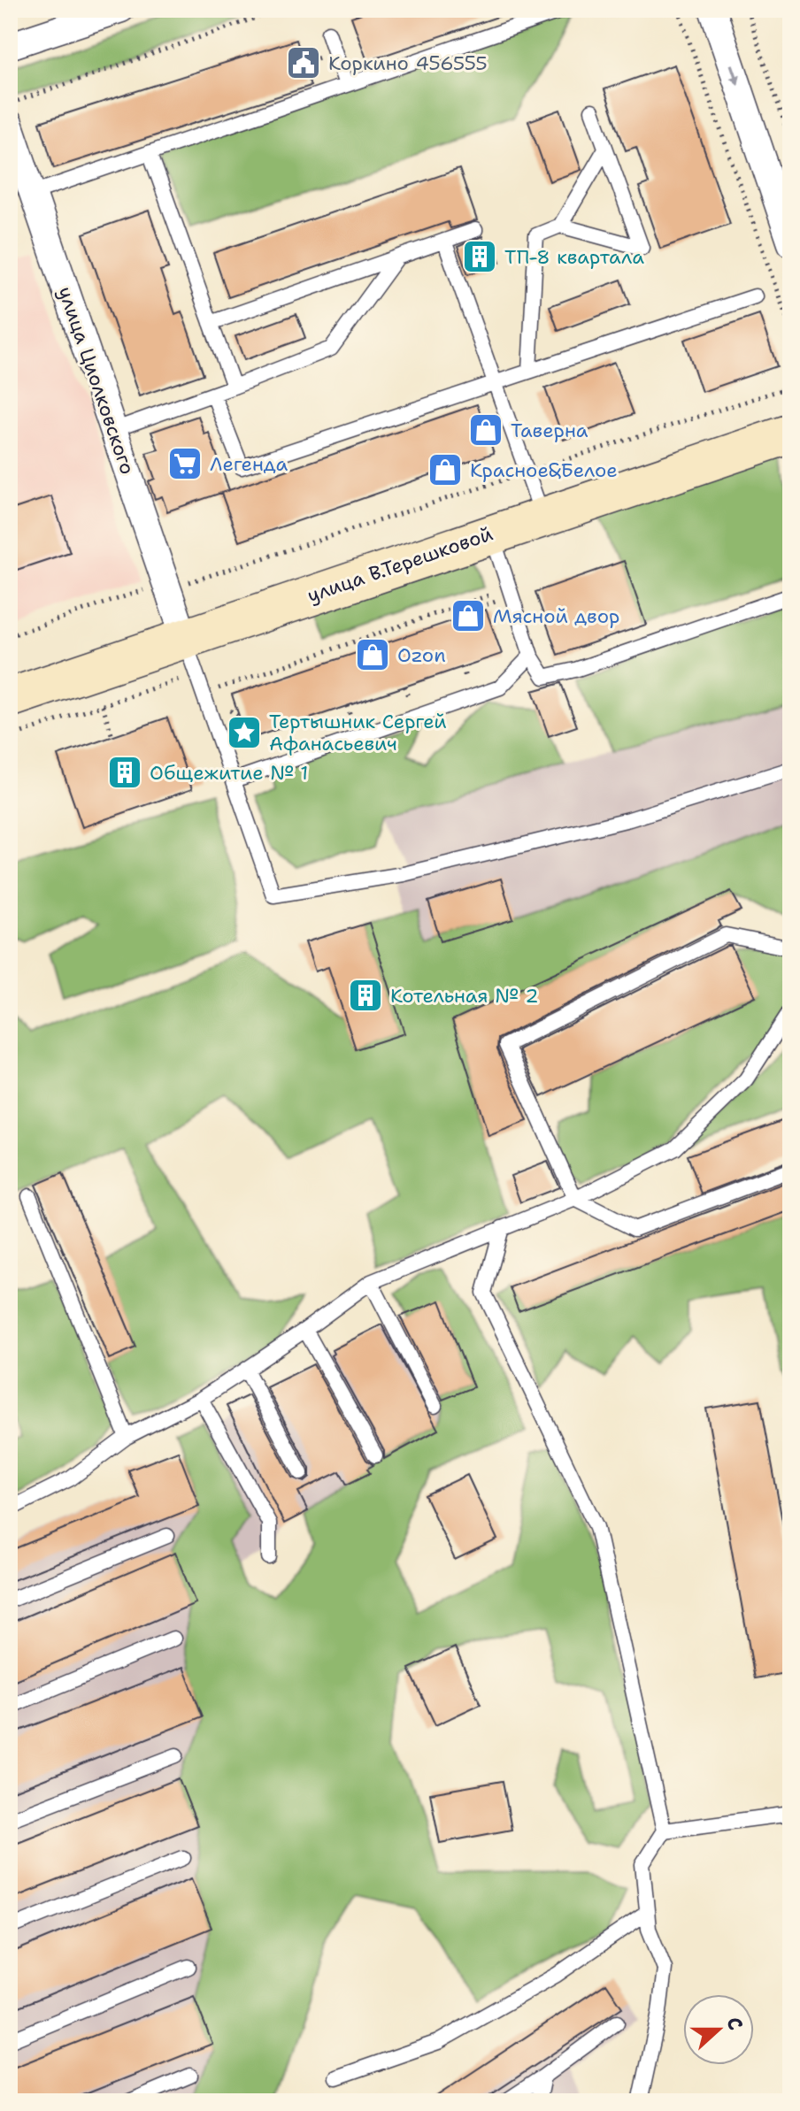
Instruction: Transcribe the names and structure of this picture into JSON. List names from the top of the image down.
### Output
{
  "streets": {
    "main road": ["улица В.Терешковой"],
    "street": ["улица Циолковского"]
  },
  "crossings": [
    ["улица Циолковского", "улица В.Терешковой"]
  ],
  "places": {
    "public building": ["Коркино 456555"],
    "building": ["ТП-8 квартала", "Общежитие № 1", "Котельная № 2"],
    "shop": [
      "Таверна",
      "Красное&Белое",
      "Мясной двор",
      "Ozon"
    ],
    "supermarket": ["Легенда"],
    "place": ["Тертышник Сергей Афанасьевич"]
  },
  "north": "right"
}
